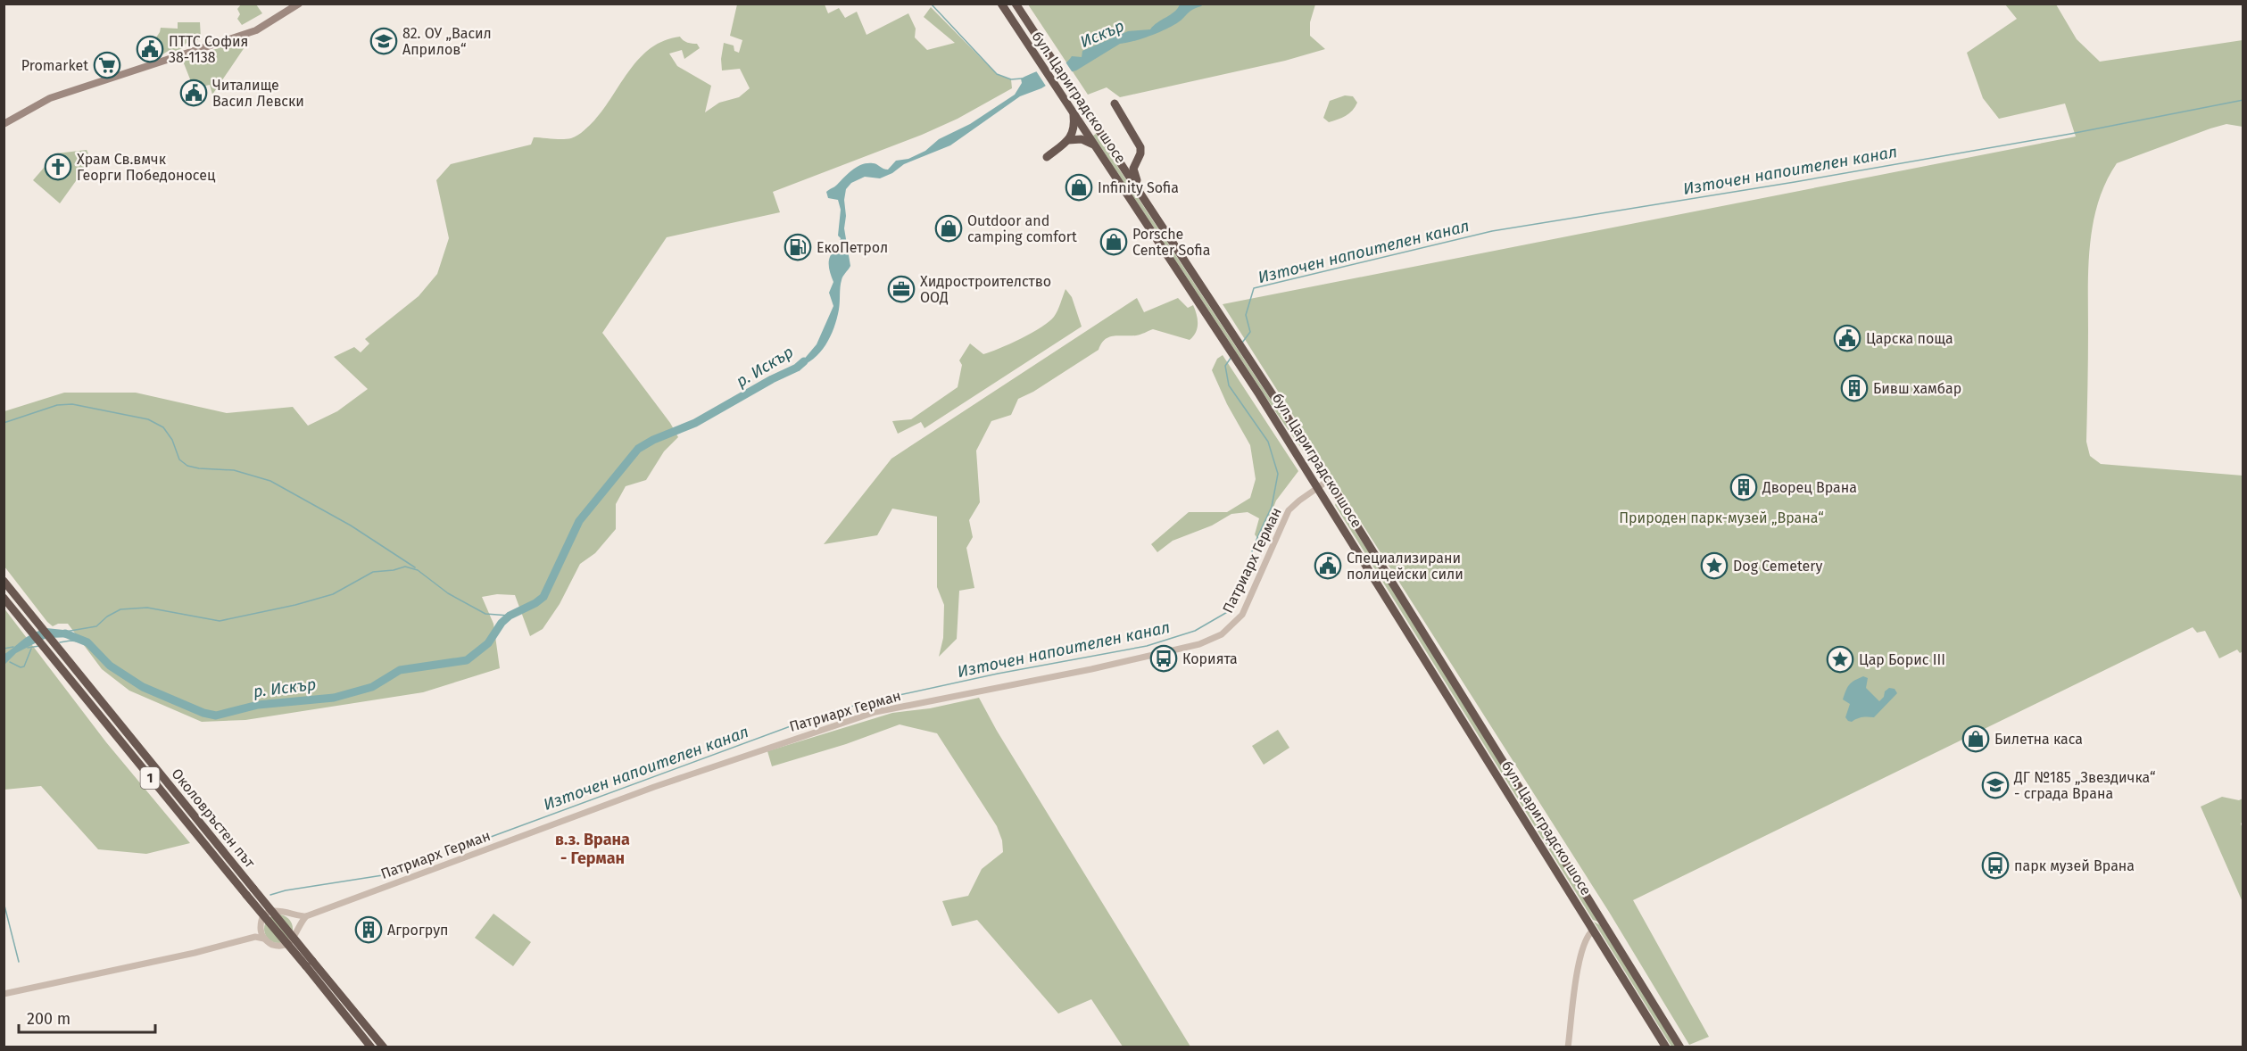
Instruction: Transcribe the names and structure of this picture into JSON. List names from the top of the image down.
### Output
{
  "streets": {
    "highway": ["бул. Цариградско шосе", "1", "Околовръстен път"],
    "street": ["Патриарх Герман"]
  },
  "crossings": [
    ["бул. Цариградско шосе", "Патриарх Герман"]
  ],
  "districts": ["в.з. Врана - Герман"],
  "water": ["Искър", "Източен напоителен канал", "р. Искър"],
  "parks": ["Природен парк-музей „Врана“"],
  "places": {
    "school or university": ["82. ОУ „Васил Априлов“", "ДГ №185 „Звездичка“ - сграда Врана"],
    "public building": [
      "ПТТС София 38-1138",
      "Читалище Васил Левски",
      "Царска поща",
      "Специализирани полицейски сили"
    ],
    "supermarket": ["Promarket"],
    "church": ["Храм Св.вмчк Георги Победоносец"],
    "shop": [
      "Infinity Sofia",
      "Outdoor and camping comfort",
      "Porsche Center Sofia",
      "Билетна каса"
    ],
    "fuel station": ["ЕкоПетрол"],
    "office": ["Хидростроителство ООД"],
    "building": ["Бивш хамбар", "Дворец Врана", "Агрогруп"],
    "place": ["Dog Cemetery", "Цар Борис III"],
    "bus stop": ["Корията", "парк музей Врана"]
  },
  "scale_bar": "200 m"
}
